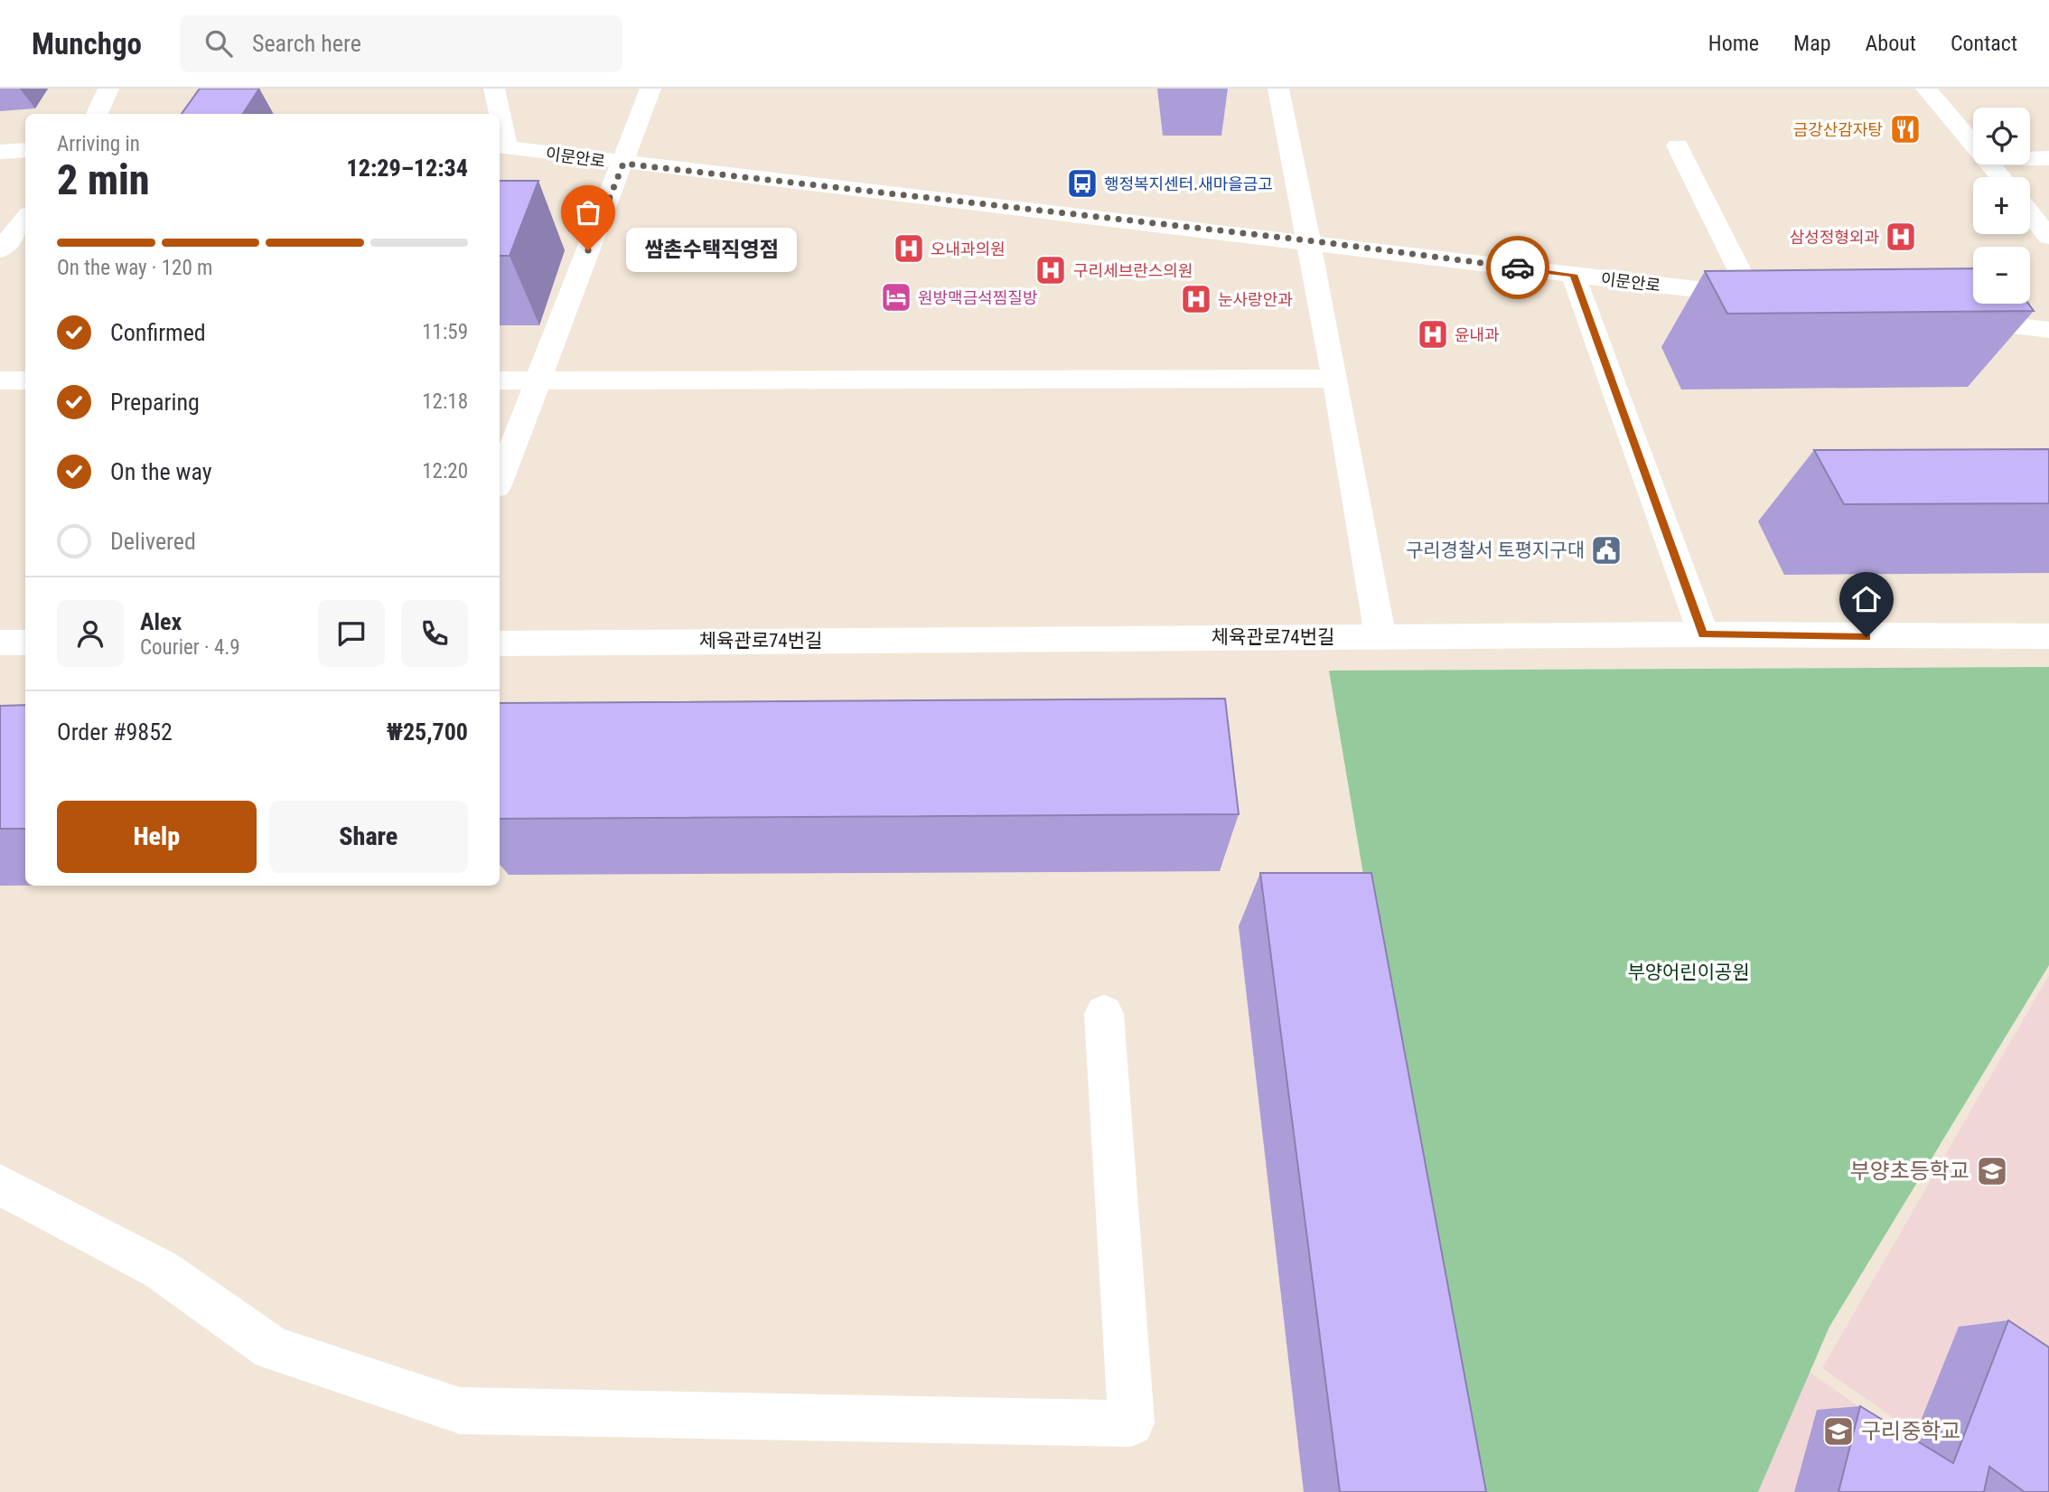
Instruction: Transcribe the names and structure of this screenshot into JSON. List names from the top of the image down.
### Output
{
  "streets": {
    "street": ["이문안로", "체육관로74번길"]
  },
  "parks": ["부양어린이공원"],
  "places": {
    "restaurant": ["금강산감자탕"],
    "bus stop": ["행정복지센터.새마을금고"],
    "hospital": [
      "삼성정형외과",
      "오내과의원",
      "구리세브란스의원",
      "눈사랑안과",
      "윤내과"
    ],
    "other": ["쌈촌수택직영점"],
    "hotel": ["원방맥금석찜질방"],
    "public building": ["구리경찰서 토평지구대"],
    "school or university": ["부양초등학교", "구리중학교"]
  },
  "page": {
    "header": "Munchgo",
    "search": "Search here",
    "nav": [
      "Home",
      "Map",
      "About",
      "Contact"
    ],
    "map_buttons": ["+", "−"],
    "heading": ["2 min", "Arriving in", "12:29–12:34"],
    "panel": [
      "Alex",
      "Courier · 4.9",
      "Order #9852",
      "₩25,700"
    ],
    "bar": "On the way · 120 m",
    "bubble": "쌈촌수택직영점",
    "list": [
      ["Confirmed", "11:59"],
      ["Preparing", "12:18"],
      ["On the way", "12:20"],
      "Delivered"
    ],
    "buttons": ["Help", "Share"]
  }
}
